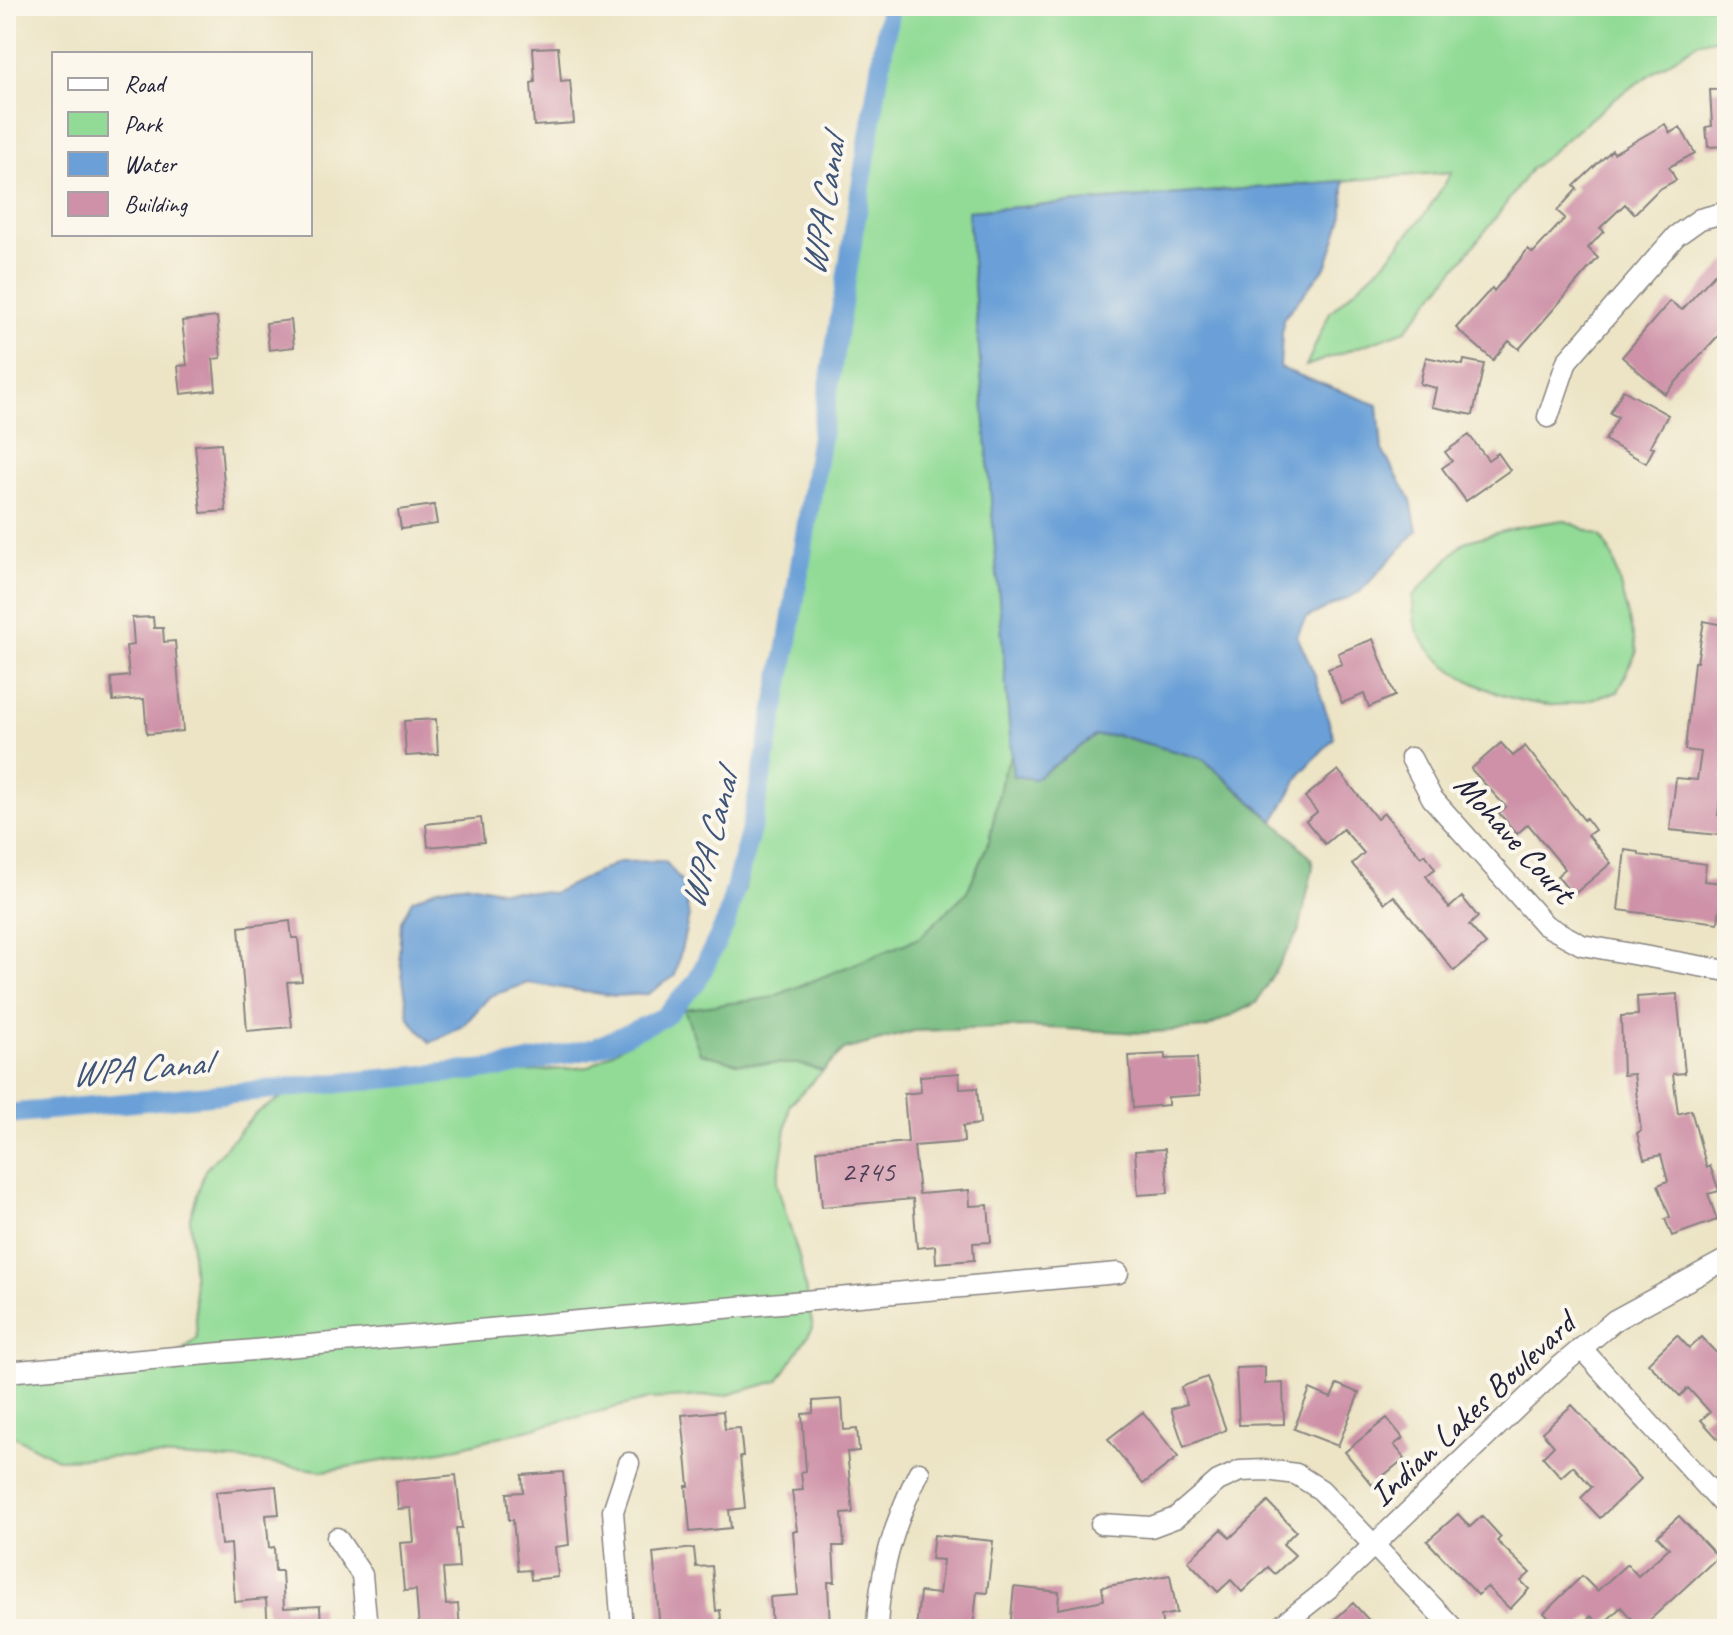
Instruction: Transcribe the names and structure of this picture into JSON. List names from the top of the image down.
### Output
{
  "streets": {
    "street": ["Mohave Court", "Indian Lakes Boulevard"]
  },
  "water": ["WPA Canal"],
  "house_numbers": ["2745"],
  "legend": [
    "Road",
    "Park",
    "Water",
    "Building"
  ]
}
